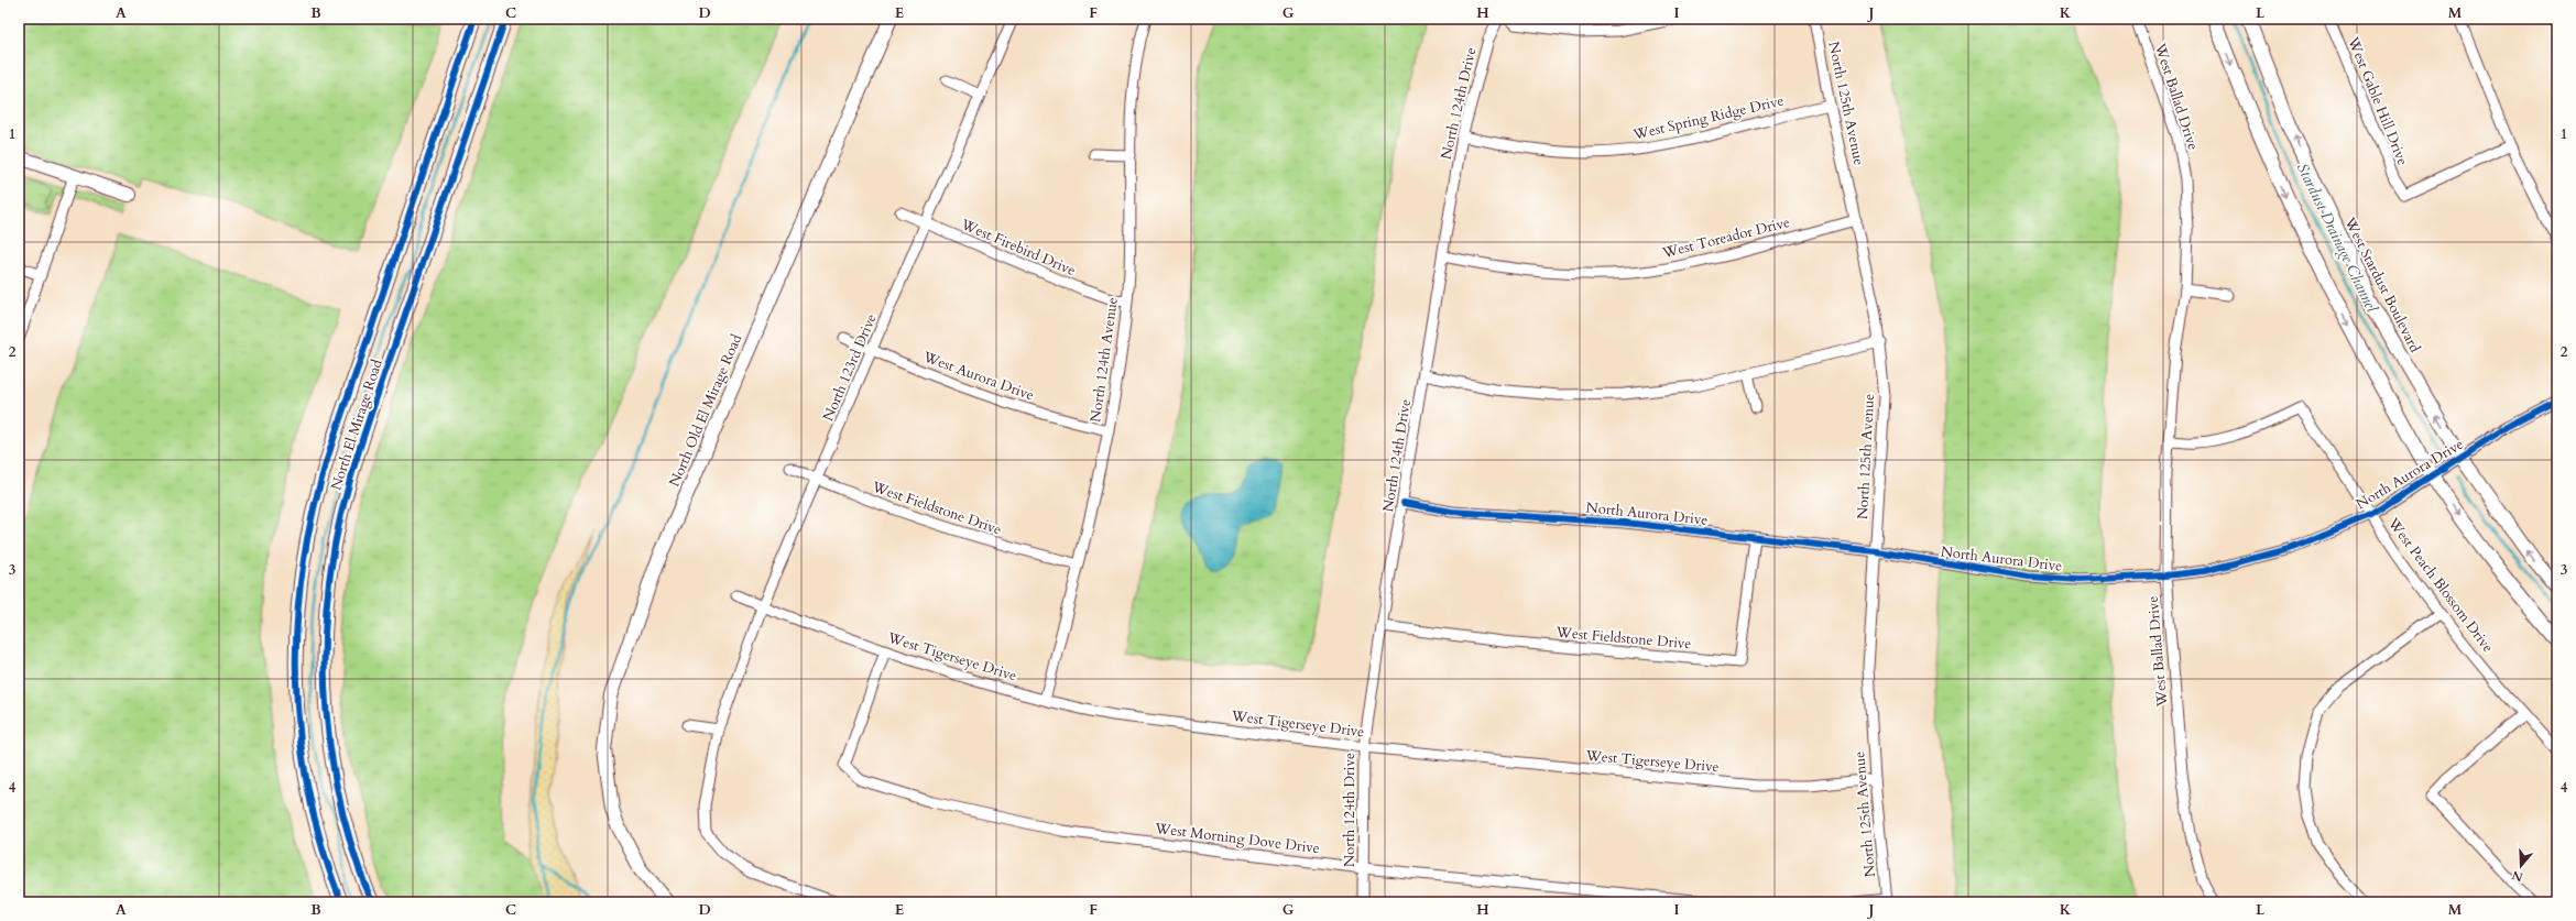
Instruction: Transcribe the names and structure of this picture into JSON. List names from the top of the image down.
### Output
{
  "streets": {
    "street": [
      "West Ballad Drive",
      "West Gable Hill Drive",
      "North 124th Drive",
      "North 125th Avenue",
      "West Spring Ridge Drive",
      "West Toreador Drive",
      "West Firebird Drive",
      "West Stardust Boulevard",
      "North 124th Avenue",
      "North 123rd Drive",
      "West Aurora Drive",
      "North Old El Mirage Road",
      "North El Mirage Road",
      "North Aurora Drive",
      "West Fieldstone Drive",
      "West Peach Blossom Drive",
      "West Tigerseye Drive",
      "West Morning Dove Drive"
    ]
  },
  "crossings": [
    ["West Ballad Drive", "North Aurora Drive"],
    ["West Ballad Drive", "West Peach Blossom Drive"],
    ["North 124th Drive", "West Spring Ridge Drive"],
    ["North 124th Drive", "West Toreador Drive"],
    ["North 124th Drive", "North Aurora Drive"],
    ["North 124th Drive", "West Fieldstone Drive"],
    ["North 124th Drive", "West Tigerseye Drive"],
    ["North 124th Drive", "West Morning Dove Drive"],
    ["North 125th Avenue", "West Spring Ridge Drive"],
    ["North 125th Avenue", "West Toreador Drive"],
    ["North 125th Avenue", "North Aurora Drive"],
    ["North 125th Avenue", "West Tigerseye Drive"],
    ["West Firebird Drive", "North 124th Avenue"],
    ["West Firebird Drive", "North 123rd Drive"],
    ["West Stardust Boulevard", "North Aurora Drive"],
    ["North 124th Avenue", "West Aurora Drive"],
    ["North 124th Avenue", "West Fieldstone Drive"],
    ["North 124th Avenue", "West Tigerseye Drive"],
    ["North 123rd Drive", "West Aurora Drive"],
    ["North 123rd Drive", "West Fieldstone Drive"],
    ["North 123rd Drive", "West Tigerseye Drive"],
    ["North Aurora Drive", "West Fieldstone Drive"],
    ["North Aurora Drive", "West Peach Blossom Drive"],
    ["West Tigerseye Drive", "West Morning Dove Drive"]
  ],
  "water": ["Stardust Drainage Channel"],
  "north": "bottom",
  "grid": {
    "columns": [
      "A",
      "B",
      "C",
      "D",
      "E",
      "F",
      "G",
      "H",
      "I",
      "J",
      "K",
      "L",
      "M"
    ],
    "rows": [
      "1",
      "2",
      "3",
      "4"
    ]
  }
}
